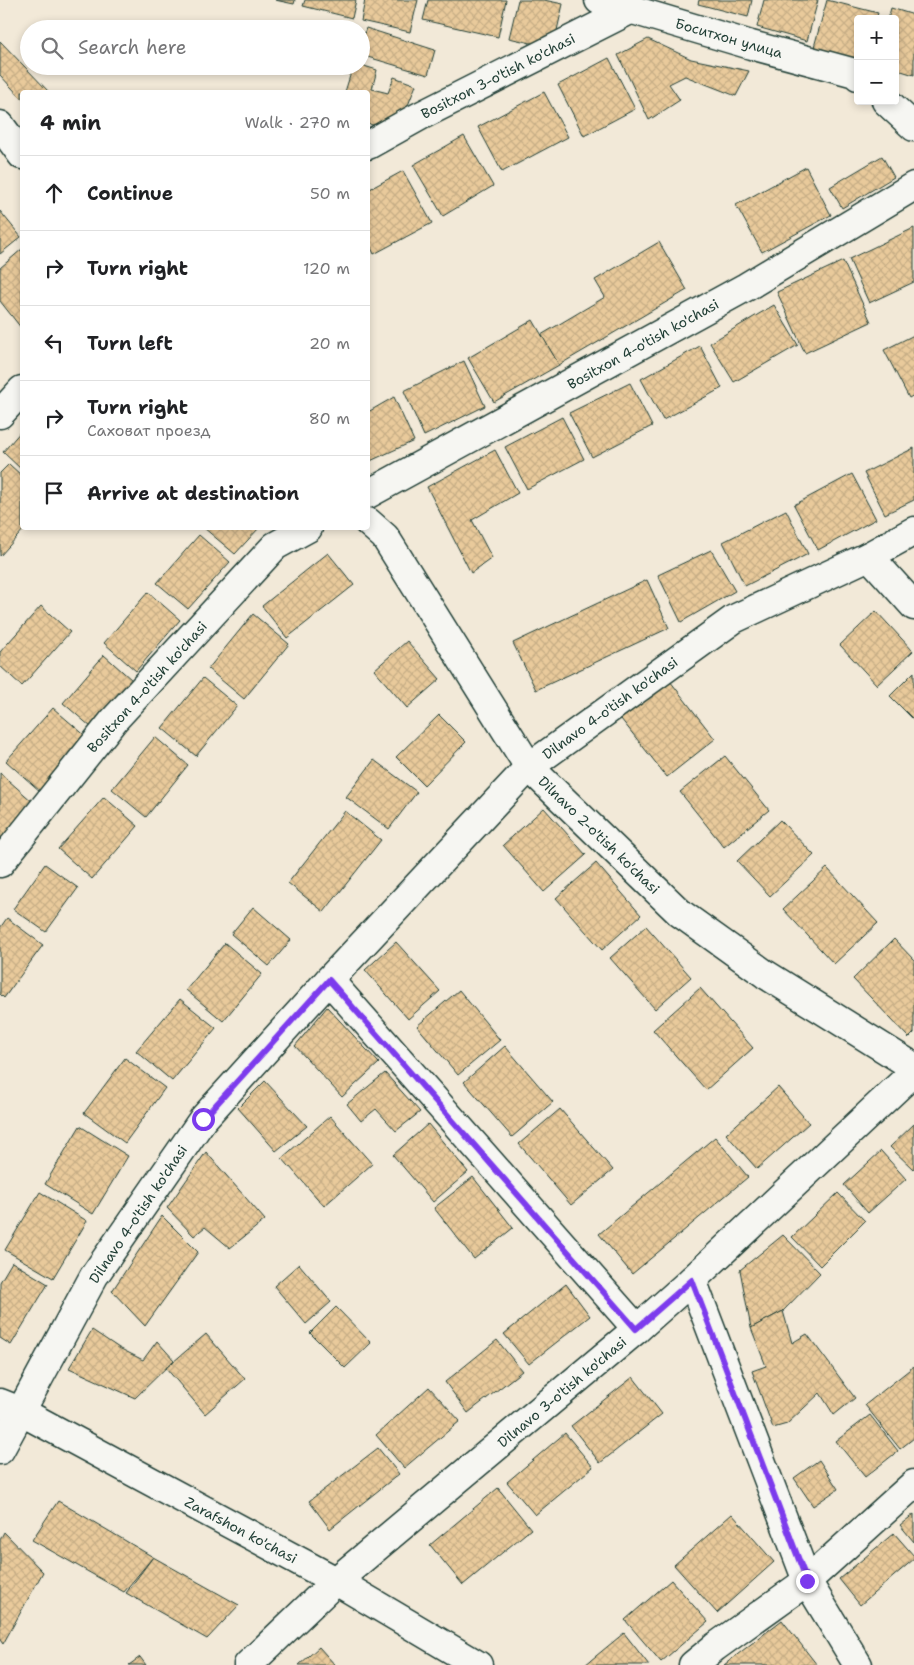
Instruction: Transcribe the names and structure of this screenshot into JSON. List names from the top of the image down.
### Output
{
  "streets": {
    "street": [
      "Боситхон улица",
      "Bositxon 3-o'tish ko'chasi",
      "Bositxon 4-o'tish ko'chasi",
      "Dilnavo 4-o'tish ko'chasi",
      "Dilnavo 2-o'tish ko'chasi",
      "Dilnavo 3-o'tish ko'chasi",
      "Zarafshon ko'chasi"
    ]
  },
  "crossings": [
    ["Боситхон улица", "Bositxon 3-o'tish ko'chasi"],
    ["Dilnavo 4-o'tish ko'chasi", "Dilnavo 2-o'tish ko'chasi"],
    ["Dilnavo 4-o'tish ko'chasi", "Zarafshon ko'chasi"],
    ["Dilnavo 3-o'tish ko'chasi", "Zarafshon ko'chasi"]
  ],
  "page": {
    "map_buttons": ["+", "−"],
    "search": "Search here",
    "heading": ["4 min", "Walk · 270 m"],
    "list": [
      ["Continue", "50 m"],
      ["Turn right", "120 m"],
      ["Turn left", "20 m"],
      ["Turn right", "Саховат проезд", "80 m"],
      "Arrive at destination"
    ]
  }
}
